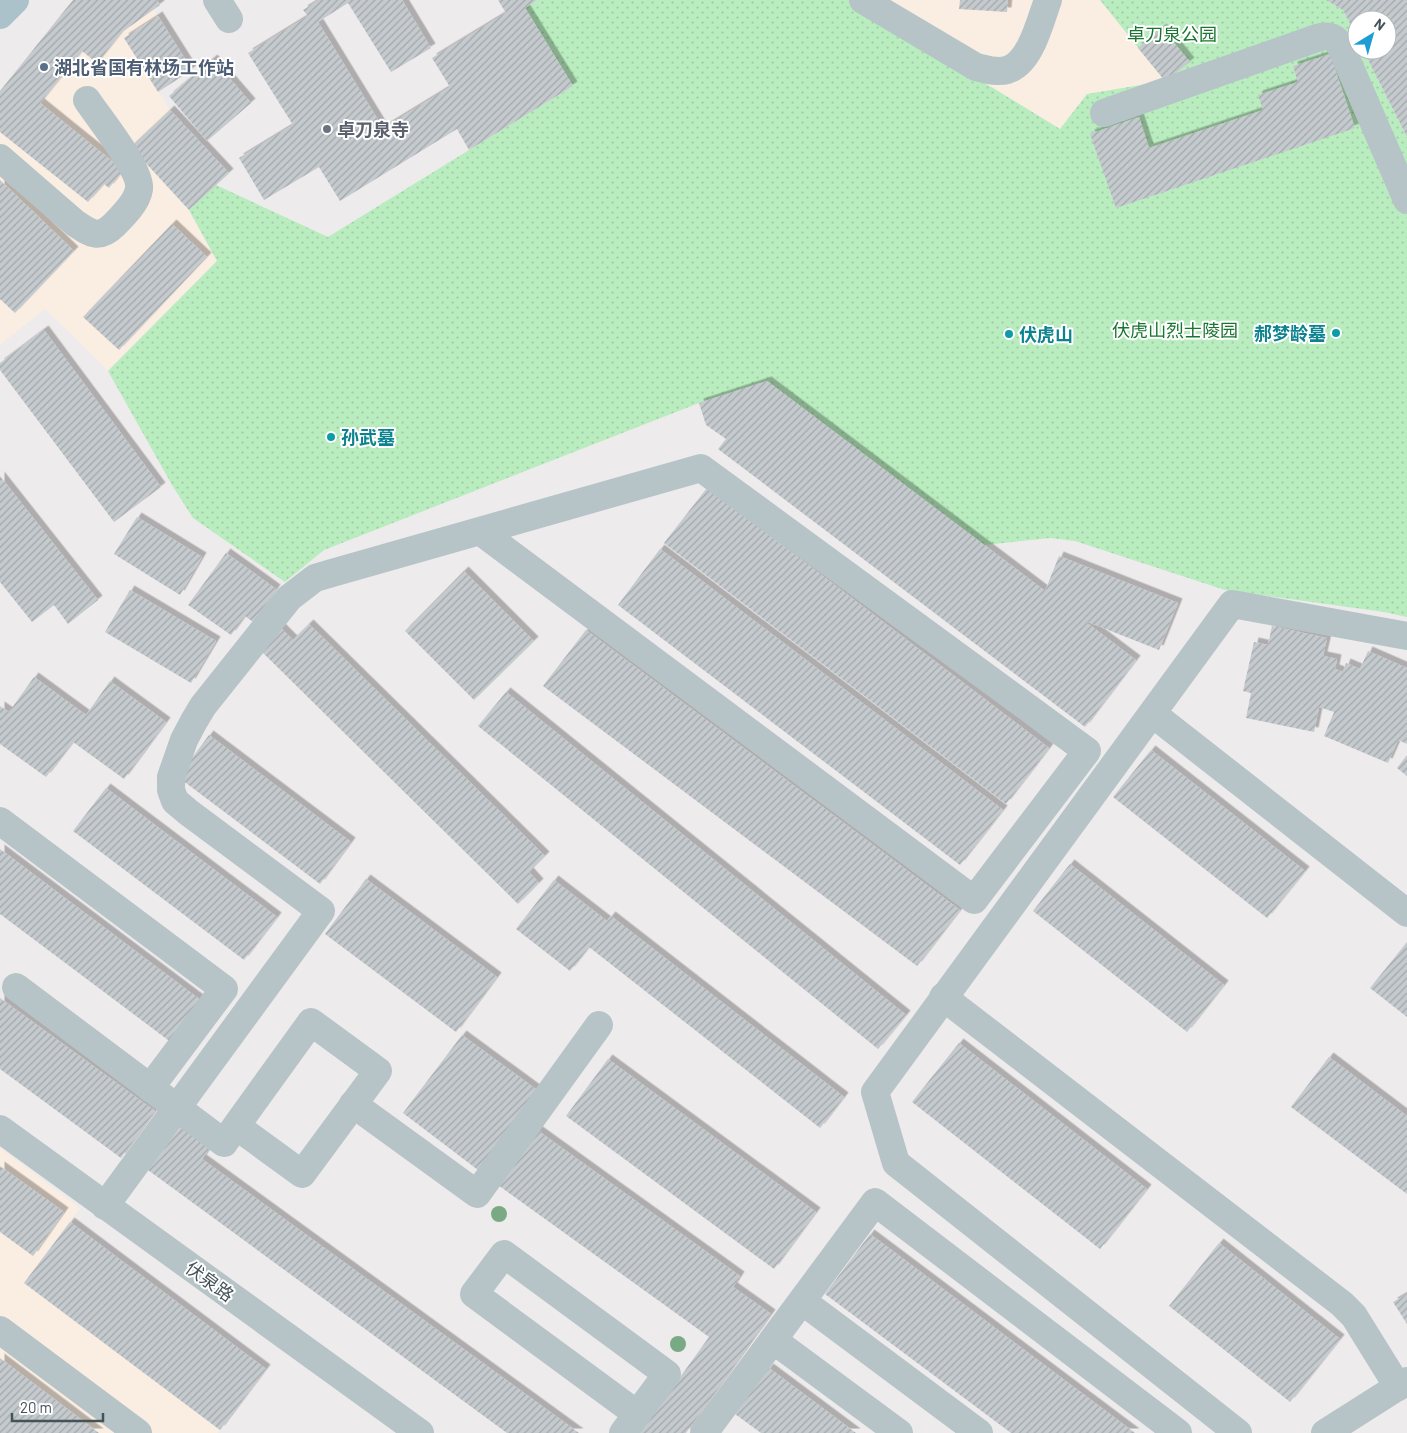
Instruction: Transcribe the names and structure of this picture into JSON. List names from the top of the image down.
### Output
{
  "streets": {
    "street": ["伏泉路"]
  },
  "parks": ["卓刀泉公园", "伏虎山烈士陵园"],
  "places": [
    "湖北省国有林场工作站",
    "卓刀泉寺",
    "郝梦龄墓",
    "伏虎山",
    "孙武墓"
  ],
  "scale_bar": "20 m",
  "north": "top right"
}
